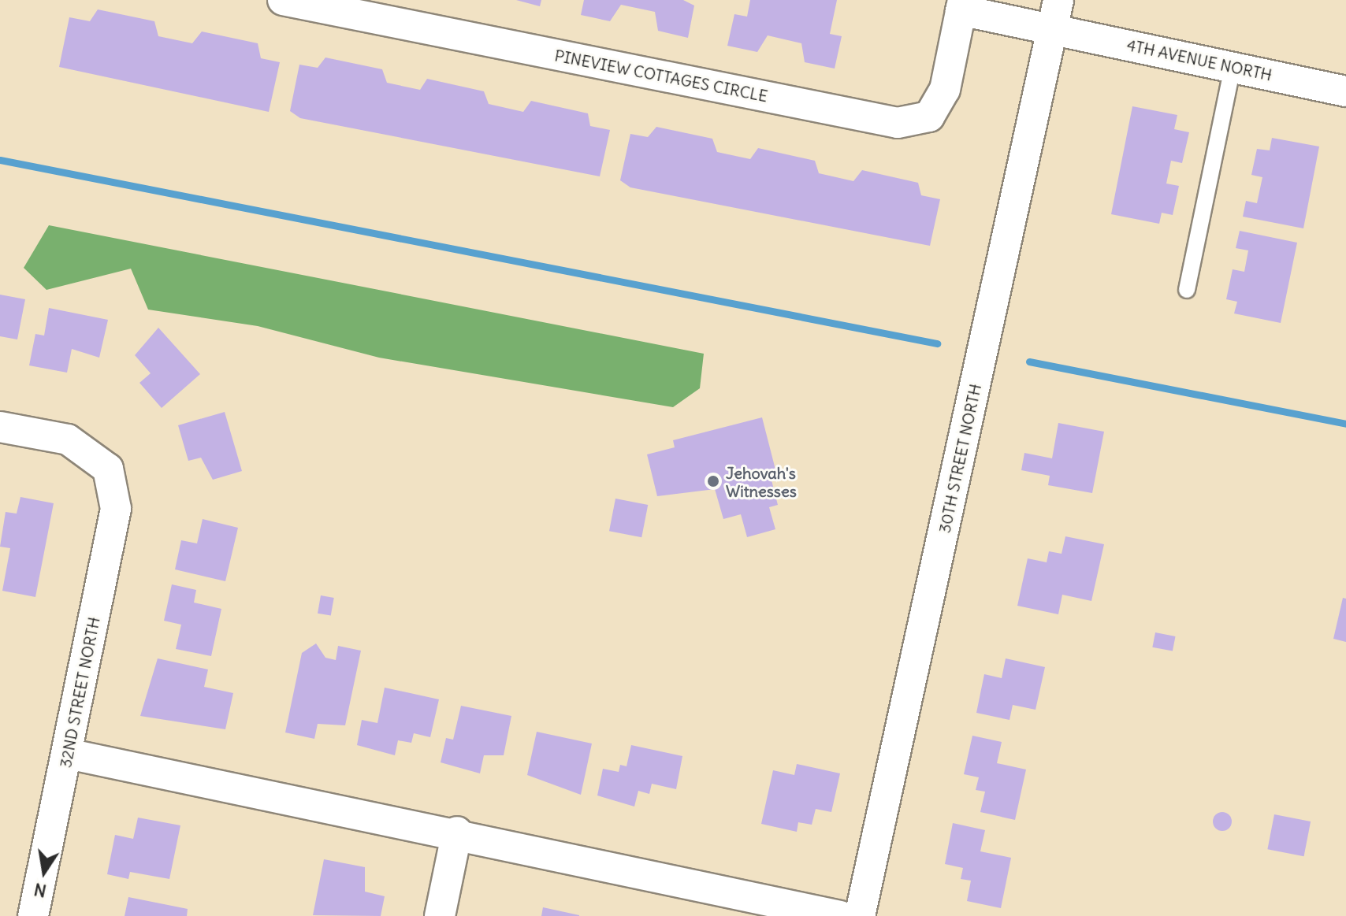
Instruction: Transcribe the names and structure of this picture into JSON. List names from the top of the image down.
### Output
{
  "streets": {
    "street": [
      "4TH AVENUE NORTH",
      "PINEVIEW COTTAGES CIRCLE",
      "30TH STREET NORTH",
      "32ND STREET NORTH"
    ]
  },
  "crossings": [
    ["4TH AVENUE NORTH", "PINEVIEW COTTAGES CIRCLE"],
    ["4TH AVENUE NORTH", "30TH STREET NORTH"],
    ["PINEVIEW COTTAGES CIRCLE", "30TH STREET NORTH"]
  ],
  "places": ["Jehovah's Witnesses"],
  "north": "bottom"
}
